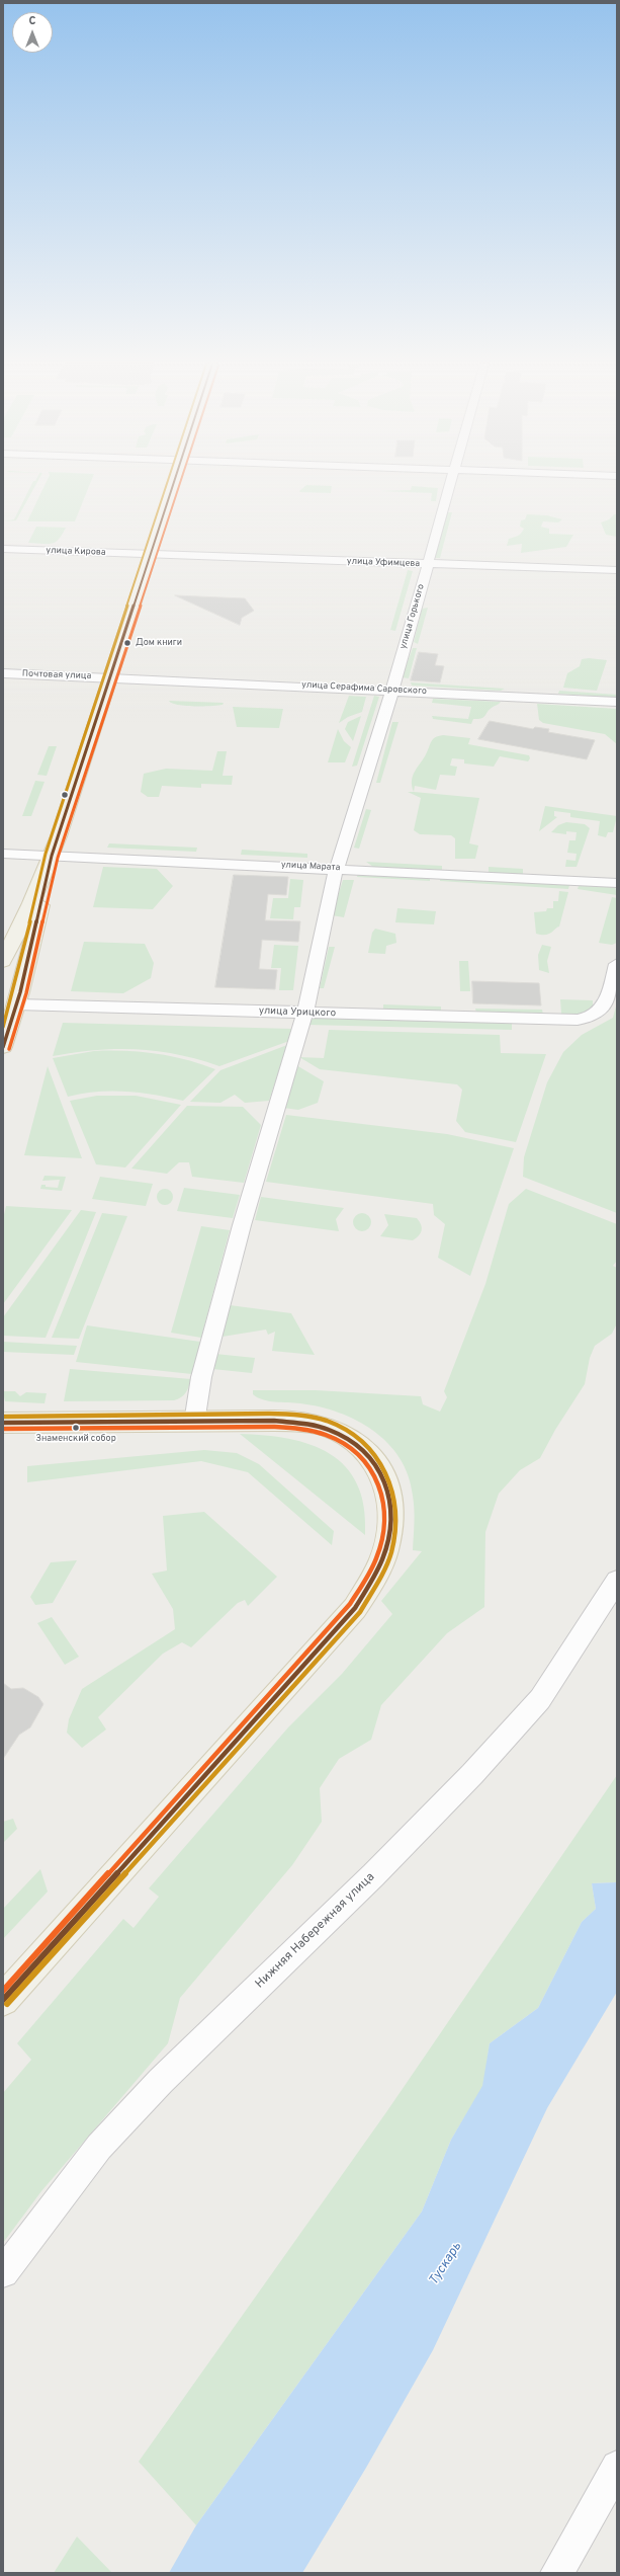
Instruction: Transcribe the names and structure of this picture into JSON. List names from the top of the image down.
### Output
{
  "streets": {
    "street": [
      "улица Кирова",
      "улица Уфимцева",
      "улица Горького",
      "Почтовая улица",
      "улица Серафима Саровского",
      "улица Марата",
      "улица Урицкого",
      "Нижняя Набережная улица"
    ]
  },
  "crossings": [
    ["улица Кирова", "улица Уфимцева"],
    ["улица Уфимцева", "улица Горького"],
    ["улица Горького", "улица Серафима Саровского"],
    ["улица Горького", "улица Марата"],
    ["улица Горького", "улица Урицкого"],
    ["Почтовая улица", "улица Серафима Саровского"]
  ],
  "water": ["Тускарь"],
  "places": ["Дом книги", "Знаменский собор"],
  "north": "top"
}
